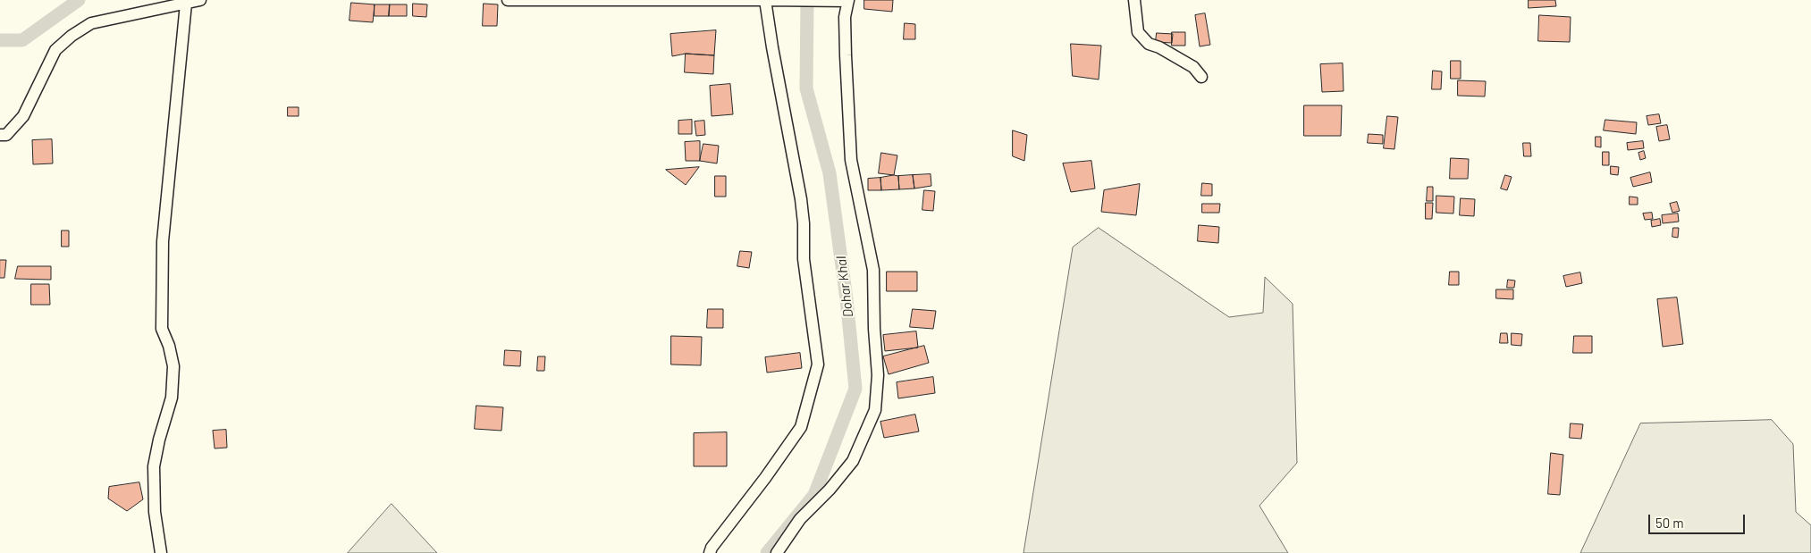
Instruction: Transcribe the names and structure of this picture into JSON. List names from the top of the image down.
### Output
{
  "water": ["Dohar Khal"],
  "scale_bar": "50 m"
}
